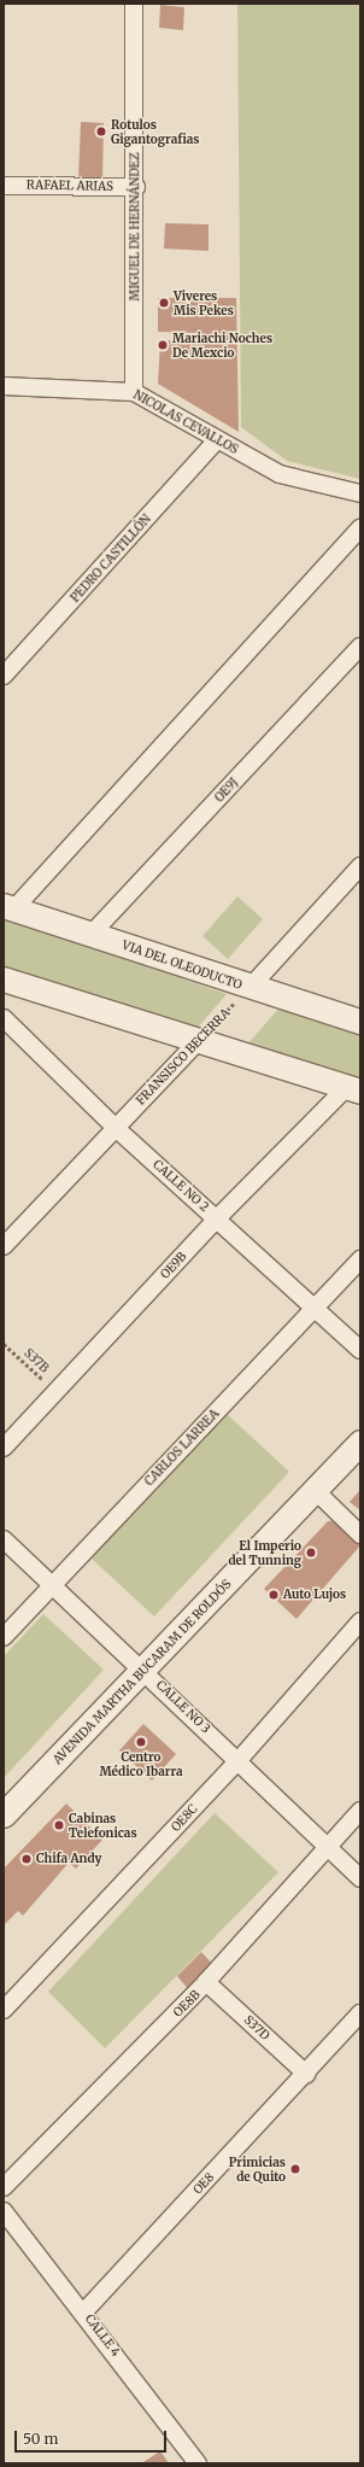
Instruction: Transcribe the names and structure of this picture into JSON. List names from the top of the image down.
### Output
{
  "streets": {
    "street": [
      "RAFAEL ARIAS",
      "MIGUEL DE HERNÁNDEZ",
      "NICOLAS CEVALLOS",
      "PEDRO CASTILLÓN",
      "OE9J",
      "VIA DEL OLEODUCTO",
      "FRANSISCO BECERRA",
      "CALLE NO 2",
      "OE9B",
      "CARLOS LARREA",
      "AVENIDA MARTHA BUCARAM DE ROLDÓS",
      "CALLE NO 3",
      "OE8C",
      "OE8B",
      "S37D",
      "OE8",
      "CALLE 4"
    ],
    "path": ["S37B"]
  },
  "crossings": [
    ["RAFAEL ARIAS", "MIGUEL DE HERNÁNDEZ"],
    ["MIGUEL DE HERNÁNDEZ", "NICOLAS CEVALLOS"],
    ["NICOLAS CEVALLOS", "PEDRO CASTILLÓN"],
    ["OE9J", "VIA DEL OLEODUCTO"],
    ["VIA DEL OLEODUCTO", "FRANSISCO BECERRA"],
    ["FRANSISCO BECERRA", "CALLE NO 2"],
    ["CALLE NO 2", "OE9B"],
    ["CALLE NO 2", "CARLOS LARREA"],
    ["OE9B", "S37B"],
    ["CARLOS LARREA", "CALLE NO 3"],
    ["AVENIDA MARTHA BUCARAM DE ROLDÓS", "CALLE NO 3"],
    ["CALLE NO 3", "OE8C"],
    ["CALLE NO 3", "OE8B"],
    ["OE8B", "S37D"],
    ["S37D", "OE8"],
    ["OE8", "CALLE 4"]
  ],
  "places": [
    "Rotulos Gigantografias",
    "Viveres Mis Pekes",
    "Mariachi Noches De Mexcio",
    "El Imperio del Tunning",
    "Auto Lujos",
    "Centro Médico Ibarra",
    "Cabinas Telefonicas",
    "Chifa Andy",
    "Primicias de Quito"
  ],
  "scale_bar": "50 m"
}
